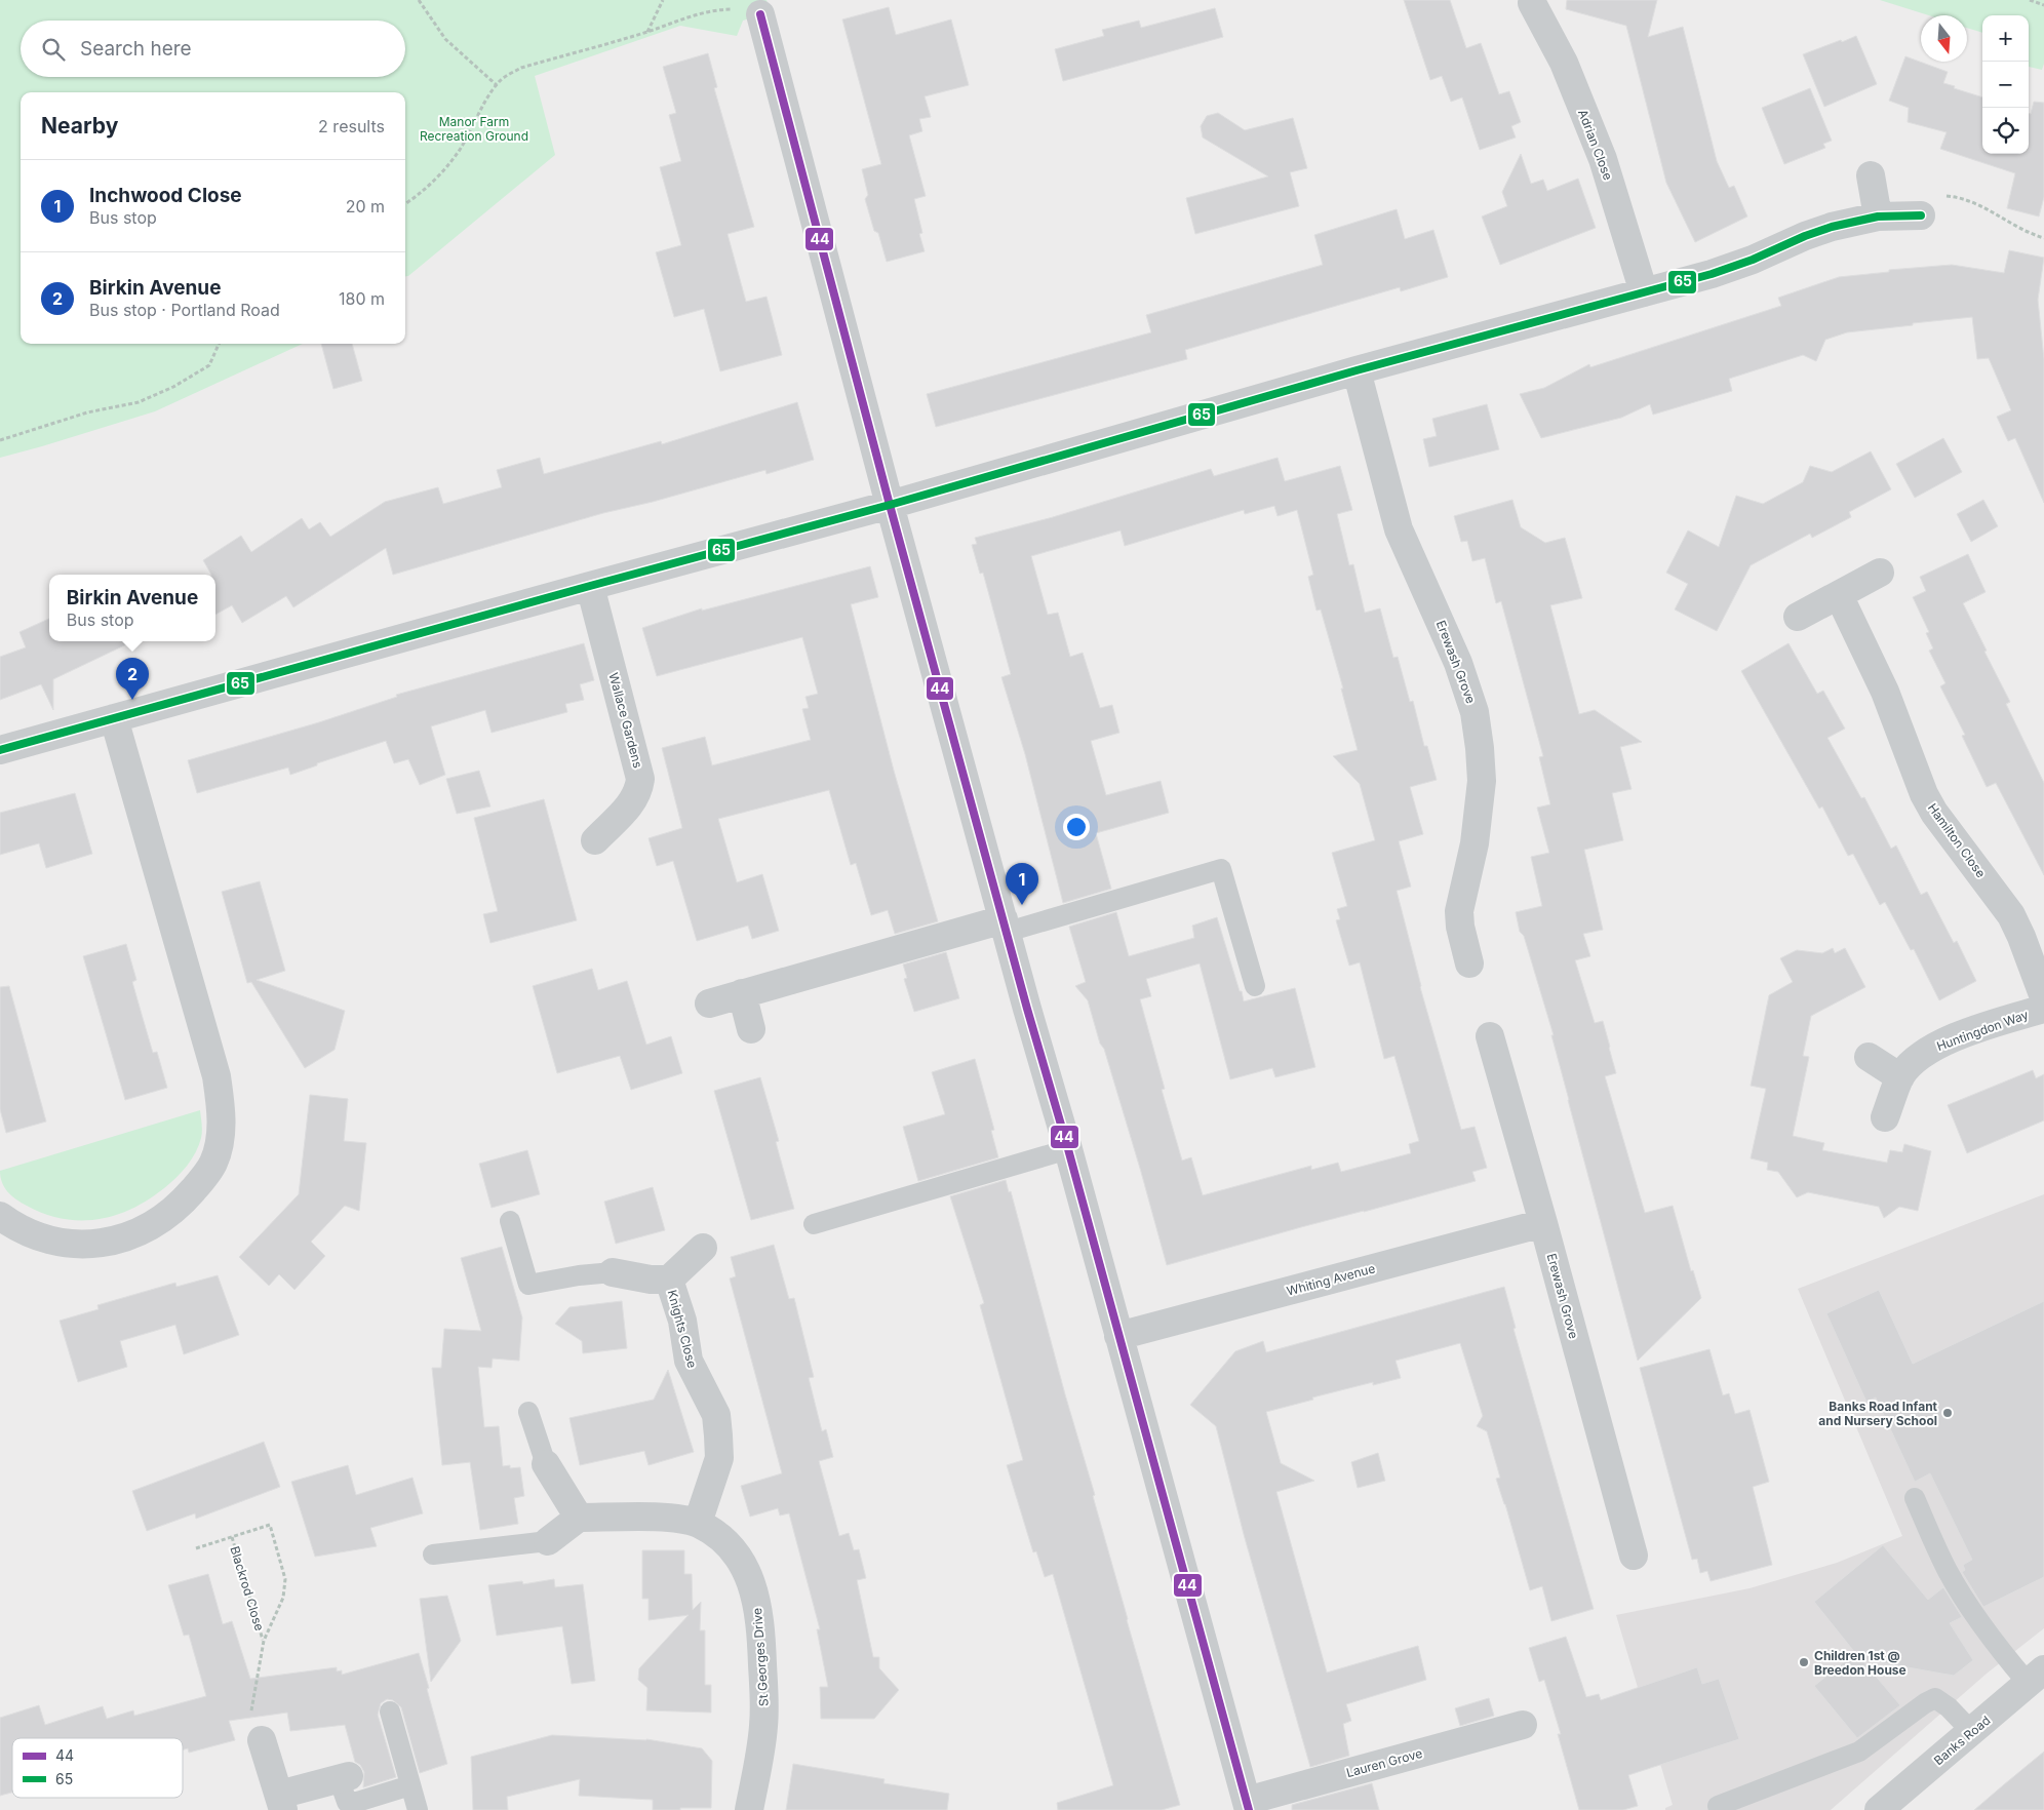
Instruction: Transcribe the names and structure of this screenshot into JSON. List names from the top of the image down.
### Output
{
  "streets": {
    "street": [
      "Adrian Close",
      "Erewash Grove",
      "Wallace Gardens",
      "Hamilton Close",
      "Huntingdon Way",
      "Whiting Avenue",
      "Knights Close",
      "St Georges Drive",
      "Banks Road",
      "Lauren Grove"
    ],
    "path": ["Blackrod Close"]
  },
  "crossings": [
    ["Erewash Grove", "Whiting Avenue"],
    ["Knights Close", "St Georges Drive"]
  ],
  "parks": ["Manor Farm Recreation Ground"],
  "places": ["Banks Road Infant and Nursery School", "Children 1st @ Breedon House"],
  "lines": ["transit line 44", "transit line 65"],
  "legend": ["44", "65"],
  "north": "bottom",
  "page": {
    "map_buttons": ["+", "−"],
    "search": "Search here",
    "heading": ["Nearby", "2 results"],
    "list": [
      {
        "mark": "1",
        "name": "Inchwood Close",
        "note": "Bus stop",
        "value": "20 m"
      },
      {
        "mark": "2",
        "name": "Birkin Avenue",
        "note": "Bus stop · Portland Road",
        "value": "180 m"
      }
    ],
    "popup": ["Birkin Avenue", "Bus stop"],
    "pins": ["2", "1"]
  }
}
